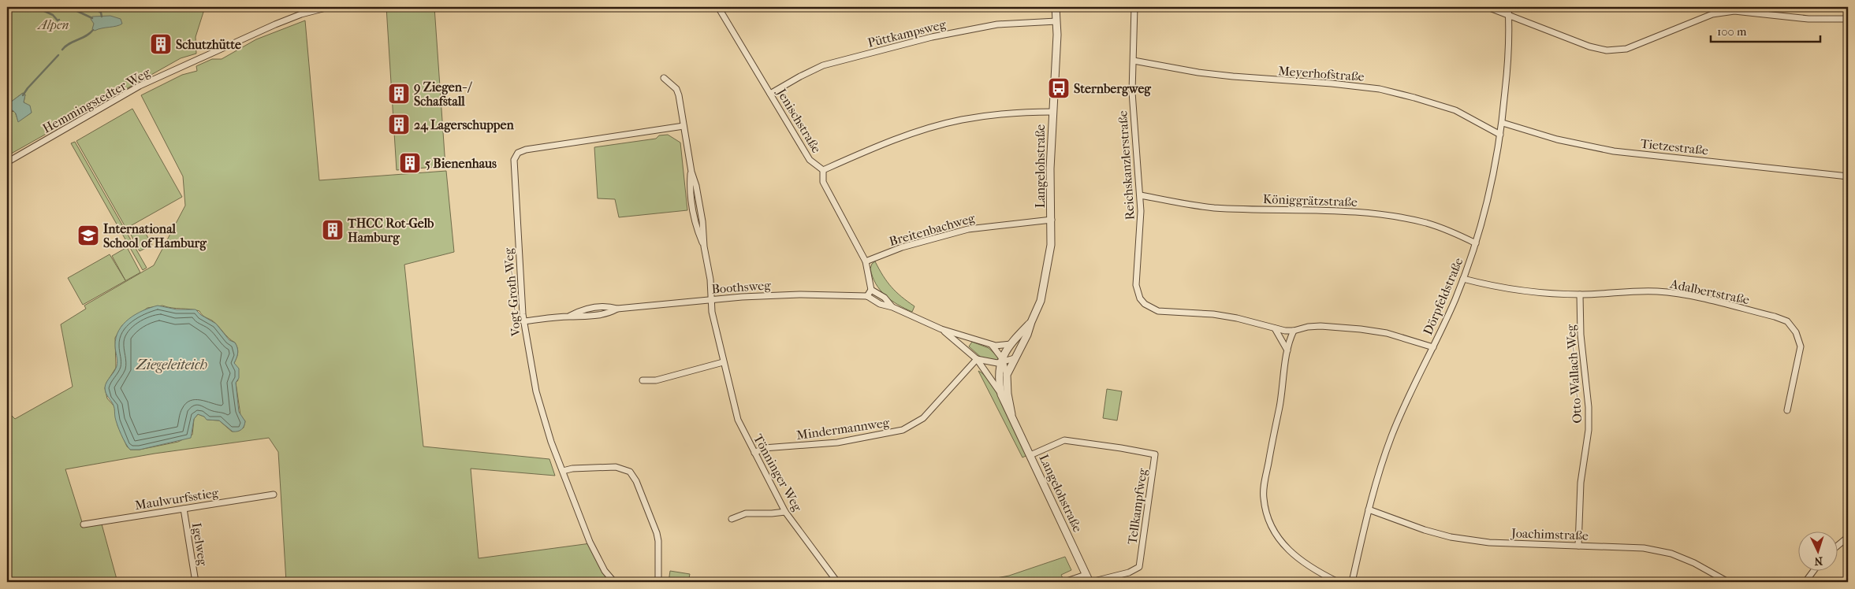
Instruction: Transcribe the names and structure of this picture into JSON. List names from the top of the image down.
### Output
{
  "streets": {
    "street": [
      "Püttkampsweg",
      "Meyerhofstraße",
      "Hemmingstedter Weg",
      "Jenischstraße",
      "Tietzestraße",
      "Reichskanzlerstraße",
      "Langelohstraße",
      "Königgrätzstraße",
      "Breitenbachweg",
      "Boothsweg",
      "Adalbertstraße",
      "Vogt-Groth-Weg",
      "Dörpfeldstraße",
      "Otto-Wallach-Weg",
      "Mindermannweg",
      "Tönninger Weg",
      "Maulwurfsstieg",
      "Tellkampfweg",
      "Joachimstraße",
      "Igelweg"
    ]
  },
  "crossings": [
    ["Püttkampsweg", "Jenischstraße"],
    ["Püttkampsweg", "Langelohstraße"],
    ["Meyerhofstraße", "Reichskanzlerstraße"],
    ["Meyerhofstraße", "Dörpfeldstraße"],
    ["Jenischstraße", "Breitenbachweg"],
    ["Tietzestraße", "Dörpfeldstraße"],
    ["Reichskanzlerstraße", "Königgrätzstraße"],
    ["Reichskanzlerstraße", "Dörpfeldstraße"],
    ["Langelohstraße", "Breitenbachweg"],
    ["Langelohstraße", "Tellkampfweg"],
    ["Königgrätzstraße", "Dörpfeldstraße"],
    ["Boothsweg", "Vogt-Groth-Weg"],
    ["Boothsweg", "Tönninger Weg"],
    ["Adalbertstraße", "Dörpfeldstraße"],
    ["Adalbertstraße", "Otto-Wallach-Weg"],
    ["Vogt-Groth-Weg", "Tönninger Weg"],
    ["Dörpfeldstraße", "Joachimstraße"],
    ["Otto-Wallach-Weg", "Joachimstraße"],
    ["Mindermannweg", "Tönninger Weg"],
    ["Maulwurfsstieg", "Igelweg"]
  ],
  "water": ["Ziegeleiteich"],
  "parks": ["Alpen"],
  "places": {
    "building": [
      "Schutzhütte",
      "9 Ziegen- / Schafstall",
      "24 Lagerschuppen",
      "5 Bienenhaus",
      "THCC Rot-Gelb Hamburg"
    ],
    "bus stop": ["Sternbergweg"],
    "school or university": ["International School of Hamburg"]
  },
  "scale_bar": "100 m",
  "north": "bottom"
}
